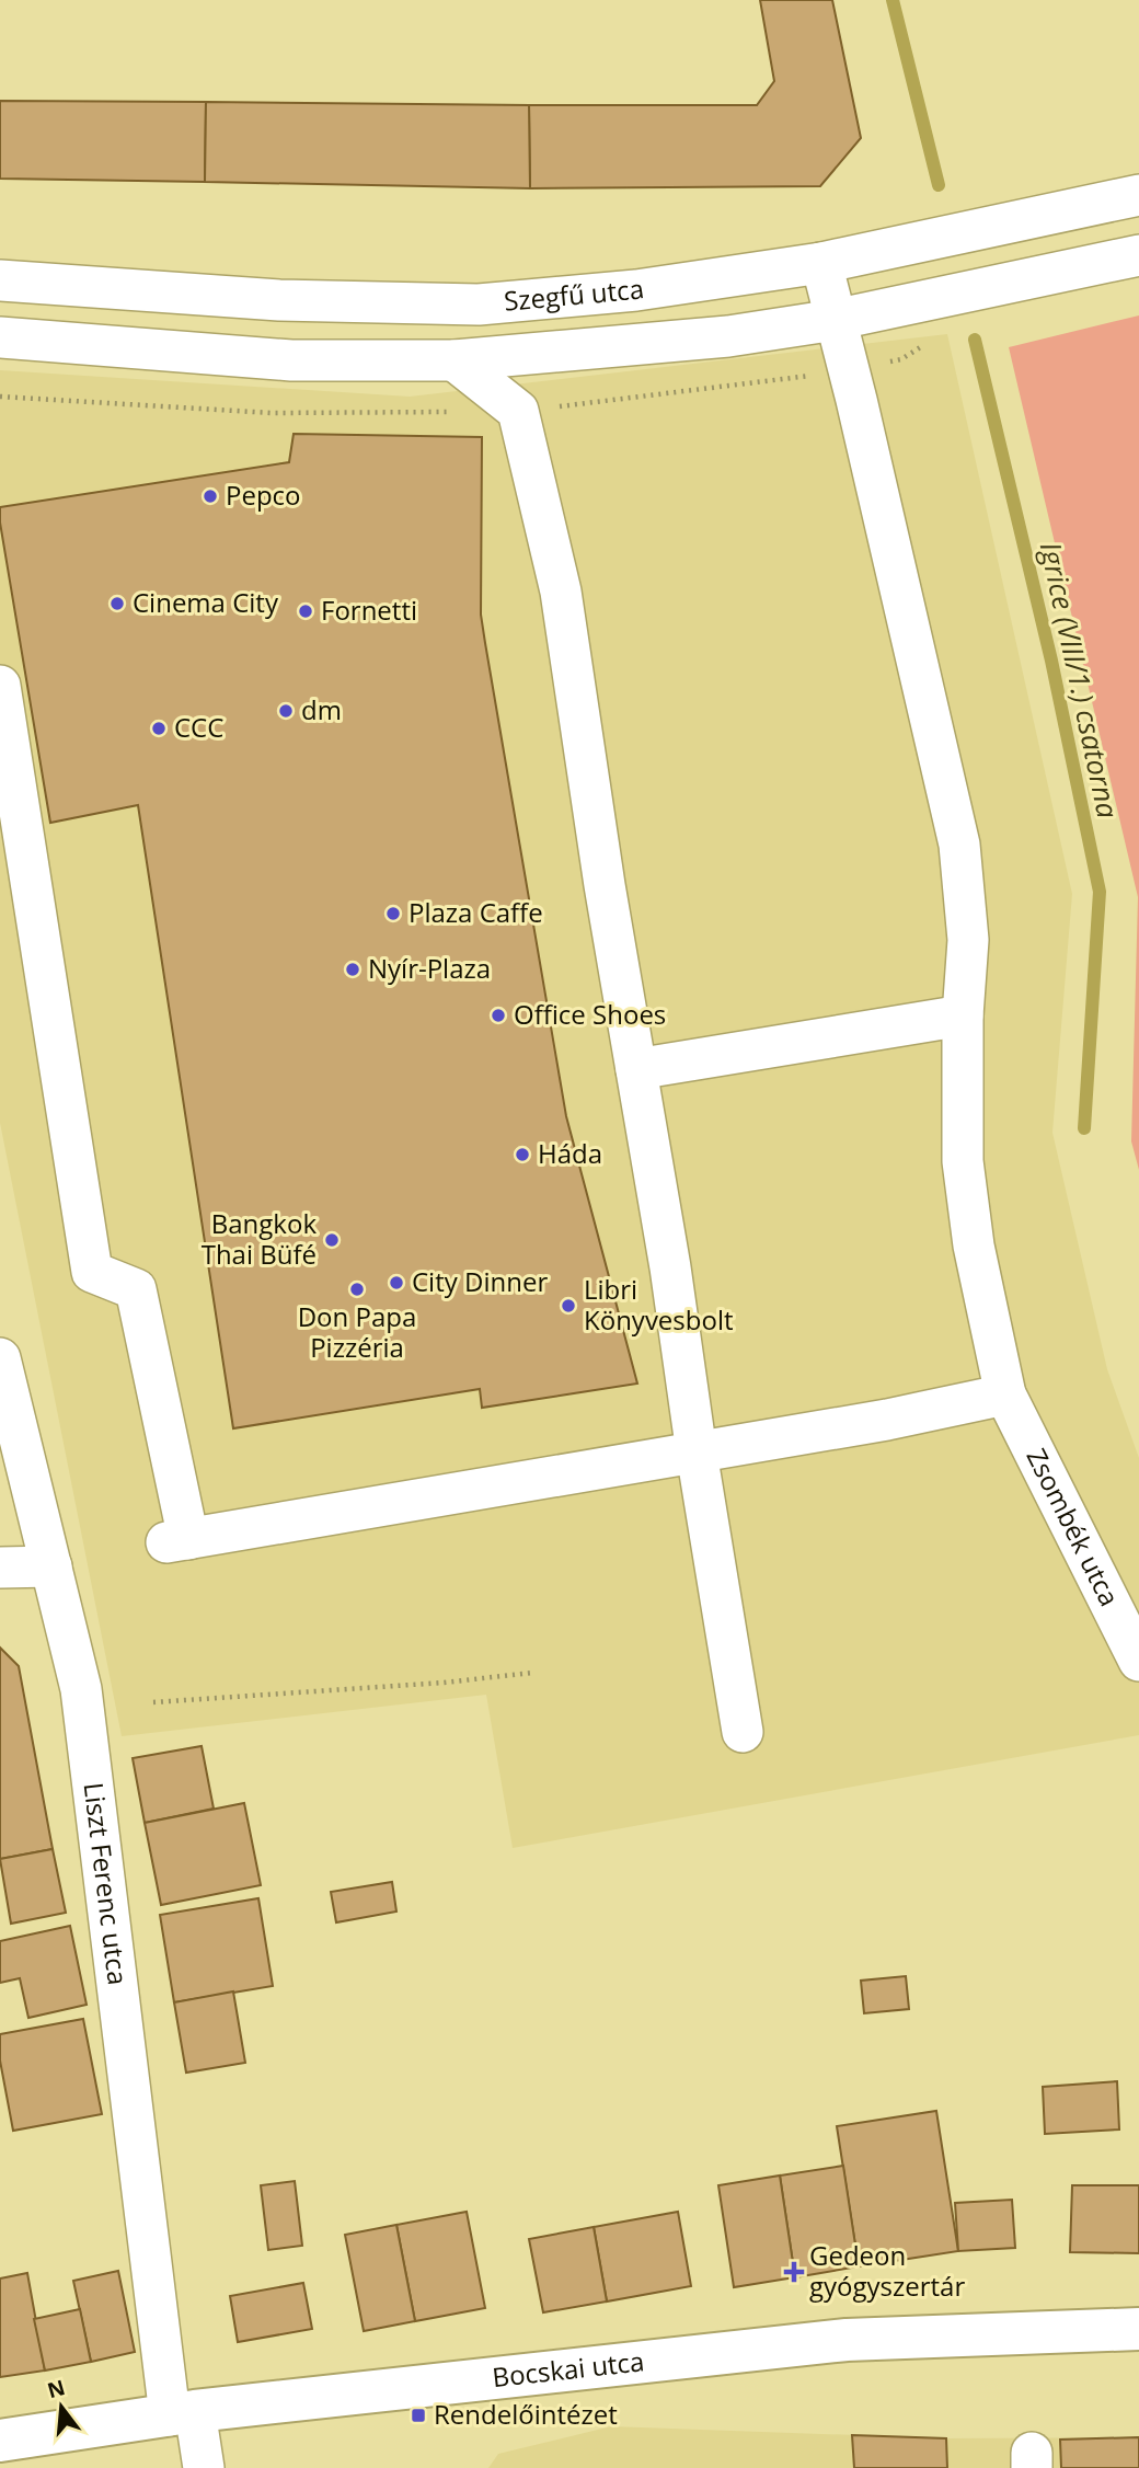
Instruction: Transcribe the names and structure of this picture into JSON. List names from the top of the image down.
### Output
{
  "streets": {
    "main road": ["Bocskai utca"],
    "street": ["Szegfű utca", "Zsombék utca", "Liszt Ferenc utca"]
  },
  "crossings": [
    ["Szegfű utca", "Zsombék utca"],
    ["Liszt Ferenc utca", "Bocskai utca"]
  ],
  "water": ["Igrice (VIII/1.) csatorna"],
  "places": {
    "other": [
      "Pepco",
      "Cinema City",
      "Fornetti",
      "dm",
      "CCC",
      "Plaza Caffe",
      "Nyír-Plaza",
      "Office Shoes",
      "Háda",
      "Bangkok Thai Büfé",
      "City Dinner",
      "Don Papa Pizzéria",
      "Libri Könyvesbolt"
    ],
    "health": ["Gedeon gyógyszertár"],
    "transit": ["Rendelőintézet"]
  },
  "north": "top"
}
